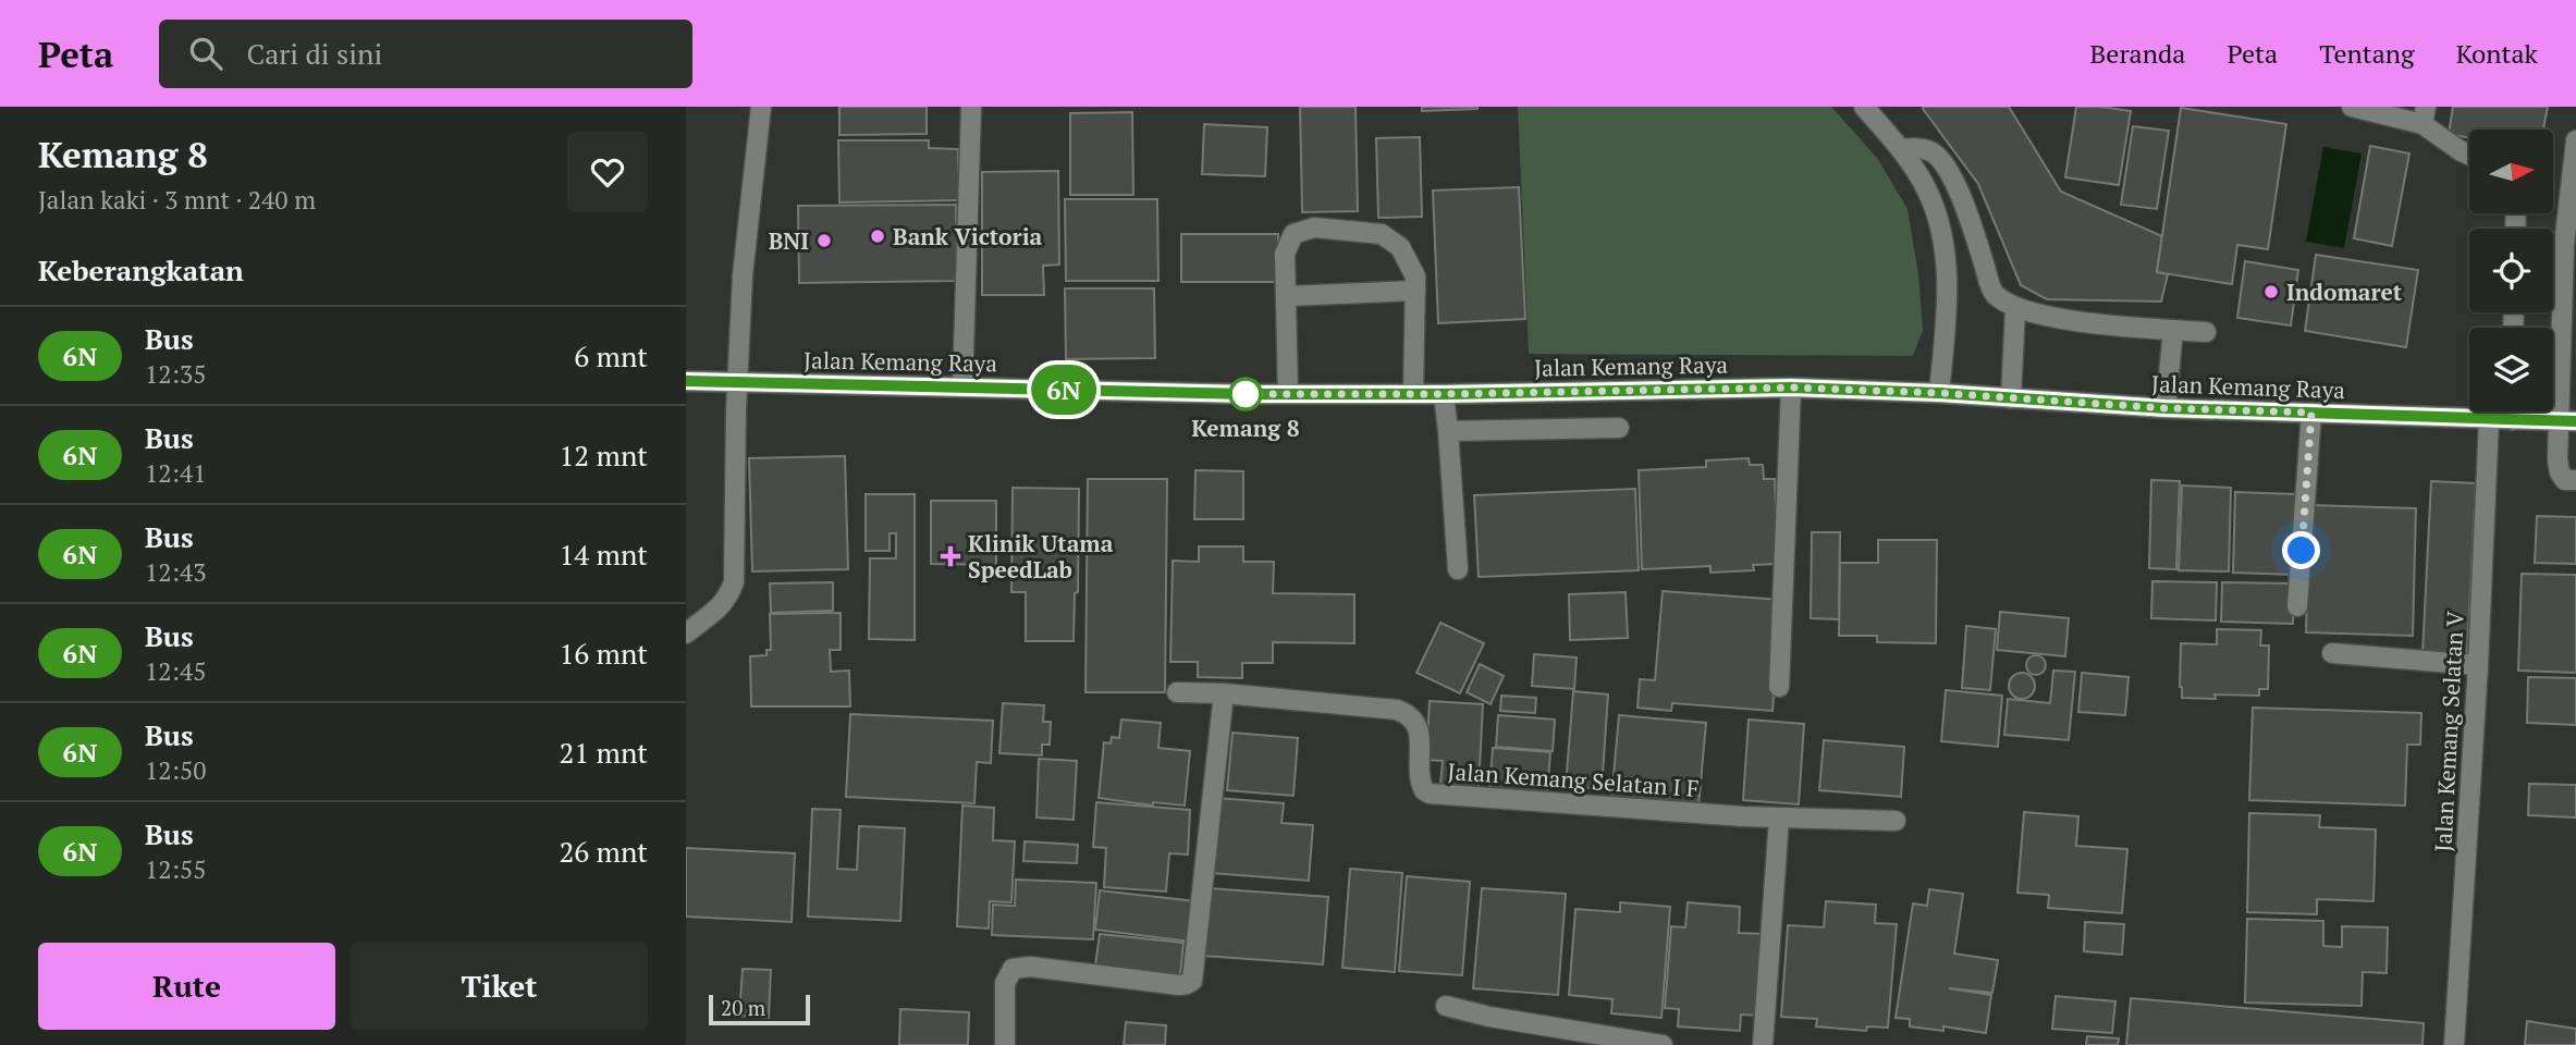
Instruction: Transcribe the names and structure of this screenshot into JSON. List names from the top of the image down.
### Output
{
  "streets": {
    "street": ["Jalan Kemang Raya", "Jalan Kemang Selatan V", "Jalan Kemang Selatan I F"]
  },
  "crossings": [
    ["Jalan Kemang Raya", "Jalan Kemang Selatan V"]
  ],
  "places": {
    "other": [
      "Bank Victoria",
      "BNI",
      "Indomaret",
      "Kemang 8"
    ],
    "health": ["Klinik Utama SpeedLab"]
  },
  "lines": ["bus line 6N"],
  "scale_bar": "20 m",
  "north": "right",
  "page": {
    "header": "Peta",
    "search": "Cari di sini",
    "nav": [
      "Beranda",
      "Peta",
      "Tentang",
      "Kontak"
    ],
    "heading": [
      ["Kemang 8", "Jalan kaki · 3 mnt · 240 m"],
      "Keberangkatan"
    ],
    "on_map": "6N",
    "list": [
      {
        "mark": "6N",
        "name": "Bus",
        "note": "12:35",
        "value": "6 mnt"
      },
      {
        "mark": "6N",
        "name": "Bus",
        "note": "12:41",
        "value": "12 mnt"
      },
      {
        "mark": "6N",
        "name": "Bus",
        "note": "12:43",
        "value": "14 mnt"
      },
      {
        "mark": "6N",
        "name": "Bus",
        "note": "12:45",
        "value": "16 mnt"
      },
      {
        "mark": "6N",
        "name": "Bus",
        "note": "12:50",
        "value": "21 mnt"
      },
      {
        "mark": "6N",
        "name": "Bus",
        "note": "12:55",
        "value": "26 mnt"
      }
    ],
    "buttons": ["Rute", "Tiket"],
    "scale": "20 m"
  }
}
